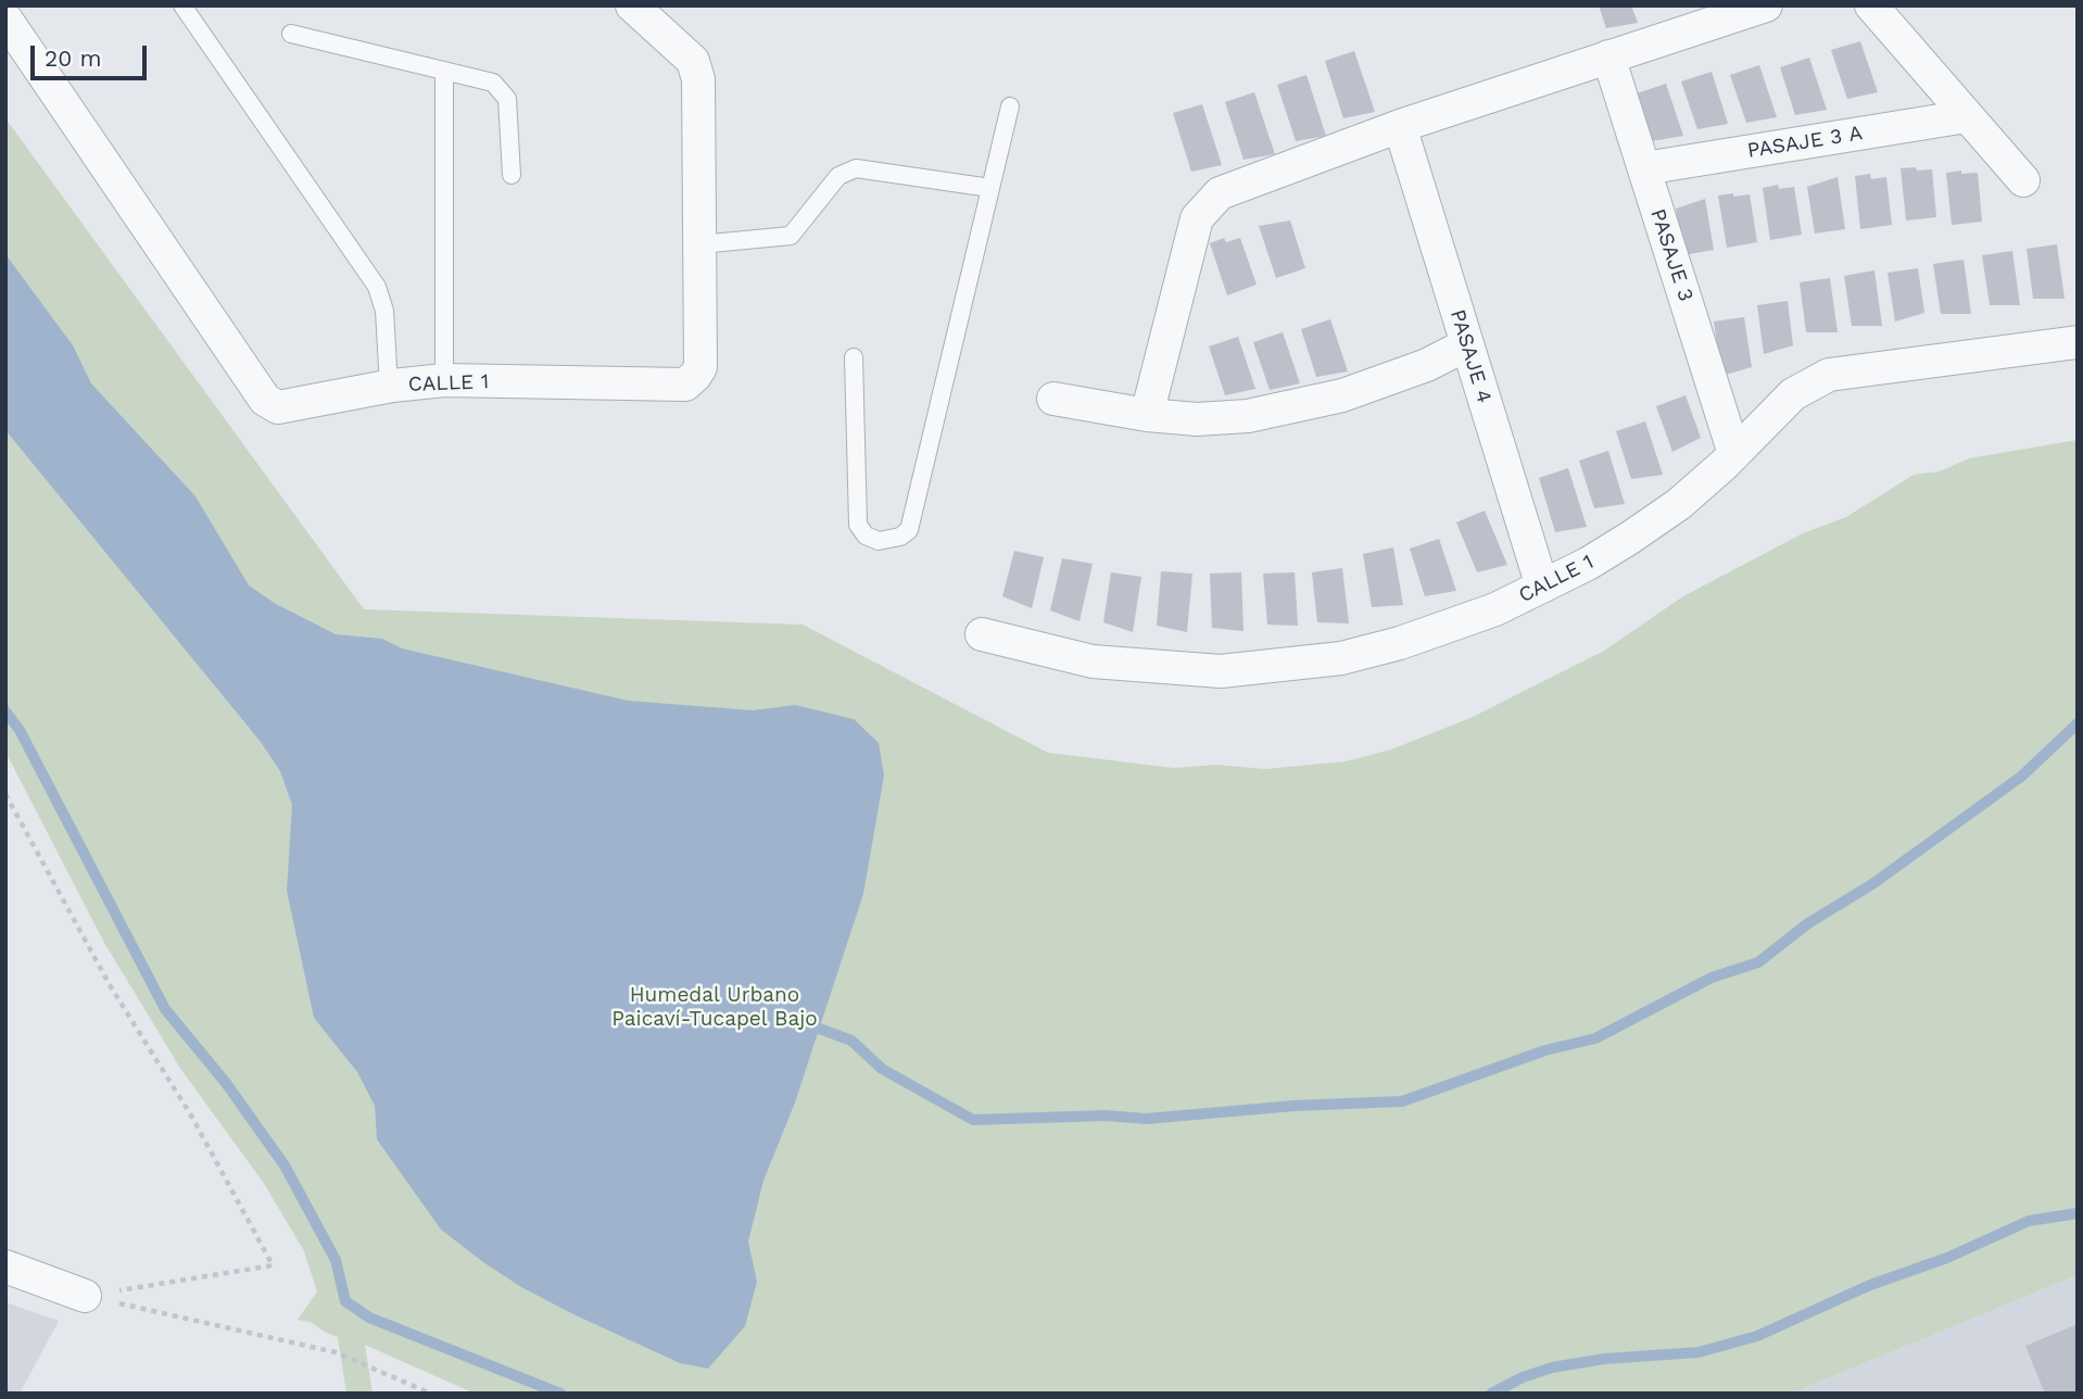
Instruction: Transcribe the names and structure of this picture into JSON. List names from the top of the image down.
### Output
{
  "streets": {
    "street": [
      "PASAJE 3 A",
      "PASAJE 3",
      "PASAJE 4",
      "CALLE 1"
    ]
  },
  "crossings": [
    ["PASAJE 3 A", "PASAJE 3"],
    ["PASAJE 3", "CALLE 1"],
    ["PASAJE 4", "CALLE 1"]
  ],
  "parks": ["Humedal Urbano Paicaví-Tucapel Bajo"],
  "scale_bar": "20 m"
}
